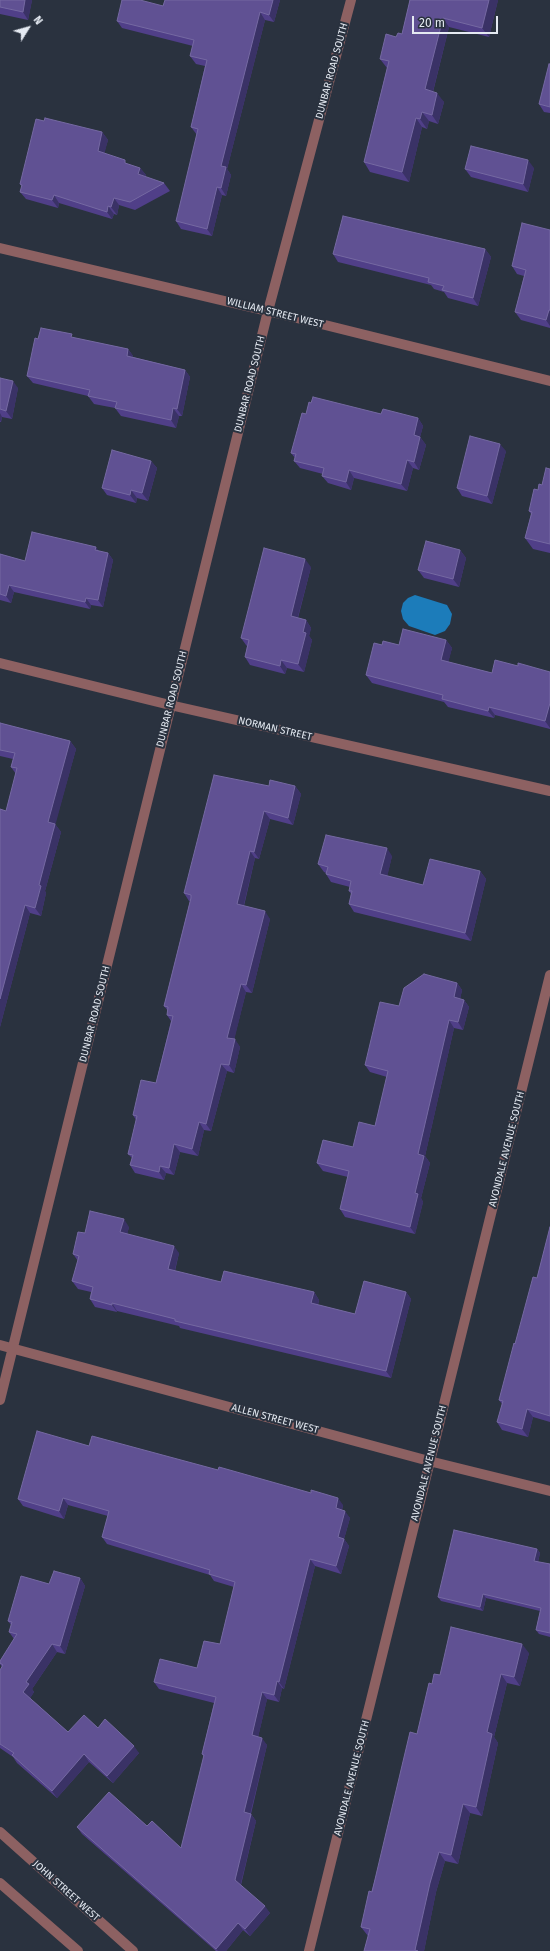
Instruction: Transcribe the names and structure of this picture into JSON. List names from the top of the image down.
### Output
{
  "streets": {
    "street": [
      "DUNBAR ROAD SOUTH",
      "WILLIAM STREET WEST",
      "NORMAN STREET",
      "AVONDALE AVENUE SOUTH",
      "ALLEN STREET WEST",
      "JOHN STREET WEST"
    ]
  },
  "crossings": [
    ["DUNBAR ROAD SOUTH", "WILLIAM STREET WEST"],
    ["DUNBAR ROAD SOUTH", "NORMAN STREET"],
    ["DUNBAR ROAD SOUTH", "ALLEN STREET WEST"],
    ["AVONDALE AVENUE SOUTH", "ALLEN STREET WEST"]
  ],
  "scale_bar": "20 m",
  "north": "top right"
}
